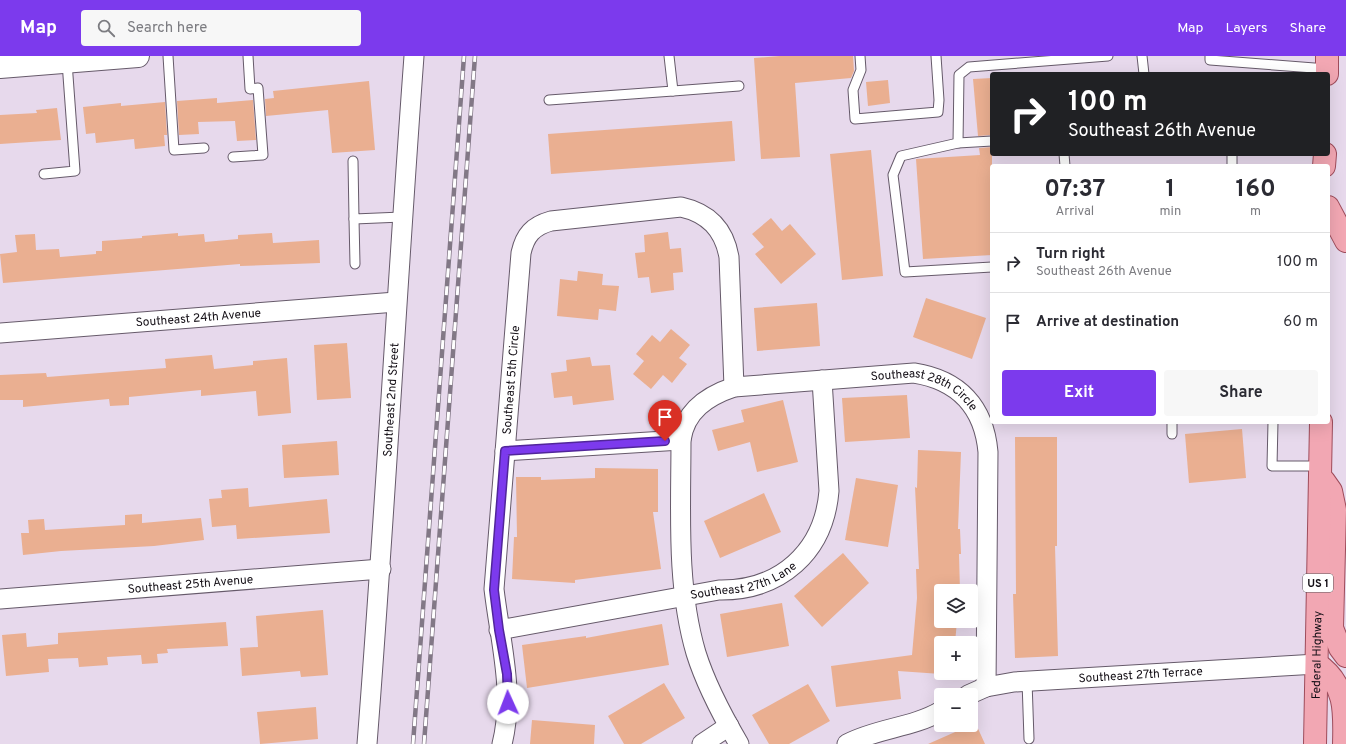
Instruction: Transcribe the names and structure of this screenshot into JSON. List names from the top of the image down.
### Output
{
  "streets": {
    "main road": ["US 1", "Federal Highway"],
    "street": [
      "Southeast 24th Avenue",
      "Southeast 5th Circle",
      "Southeast 28th Circle",
      "Southeast 2nd Street",
      "Southeast 27th Lane",
      "Southeast 25th Avenue",
      "Southeast 27th Terrace"
    ]
  },
  "crossings": [
    ["Southeast 24th Avenue", "Southeast 2nd Street"],
    ["Southeast 5th Circle", "Southeast 28th Circle"],
    ["Southeast 5th Circle", "Southeast 27th Lane"],
    ["Southeast 28th Circle", "Southeast 27th Lane"],
    ["Southeast 28th Circle", "Southeast 27th Terrace"],
    ["Southeast 2nd Street", "Southeast 25th Avenue"],
    ["Federal Highway", "Southeast 27th Terrace"]
  ],
  "page": {
    "header": "Map",
    "search": "Search here",
    "nav": ["Map", "Layers", "Share"],
    "turn": ["100 m", "Southeast 26th Avenue"],
    "eta": [
      "07:37",
      "Arrival",
      "1",
      "min",
      "160",
      "m"
    ],
    "list": [
      {
        "name": "Turn right",
        "note": "Southeast 26th Avenue",
        "value": "100 m"
      },
      {
        "name": "Arrive at destination",
        "value": "60 m"
      }
    ],
    "buttons": ["Exit", "Share"],
    "map_buttons": ["+", "−"]
  }
}
